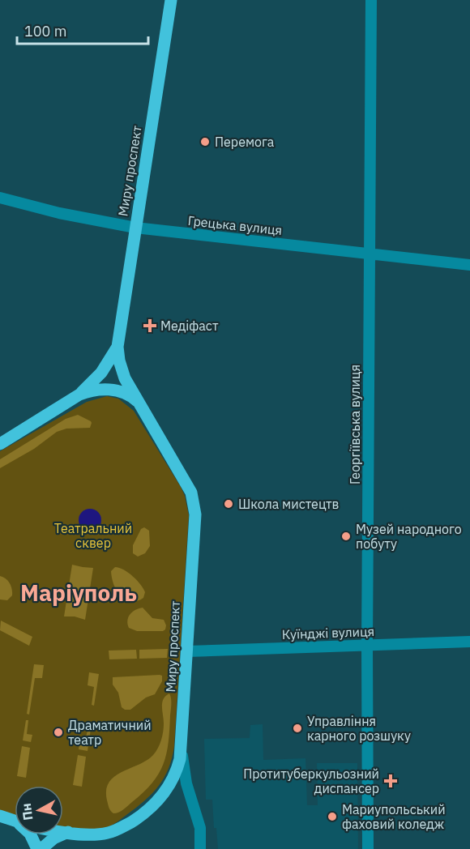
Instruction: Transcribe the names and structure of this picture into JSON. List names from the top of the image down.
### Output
{
  "streets": {
    "main road": ["Миру проспект"],
    "street": ["Грецька вулиця", "Георгіївська вулиця", "Куїнджі вулиця"]
  },
  "crossings": [
    ["Миру проспект", "Грецька вулиця"],
    ["Миру проспект", "Куїнджі вулиця"],
    ["Грецька вулиця", "Георгіївська вулиця"],
    ["Георгіївська вулиця", "Куїнджі вулиця"]
  ],
  "districts": ["Маріуполь"],
  "parks": ["Театральний сквер"],
  "places": {
    "other": [
      "Перемога",
      "Школа мистецтв",
      "Музей народного побуту",
      "Управління карного розшуку",
      "Драматичний театр",
      "Мариупольський фаховий коледж"
    ],
    "health": ["Медіфаст", "Протитуберкульозний диспансер"]
  },
  "scale_bar": "100 m",
  "north": "left"
}
